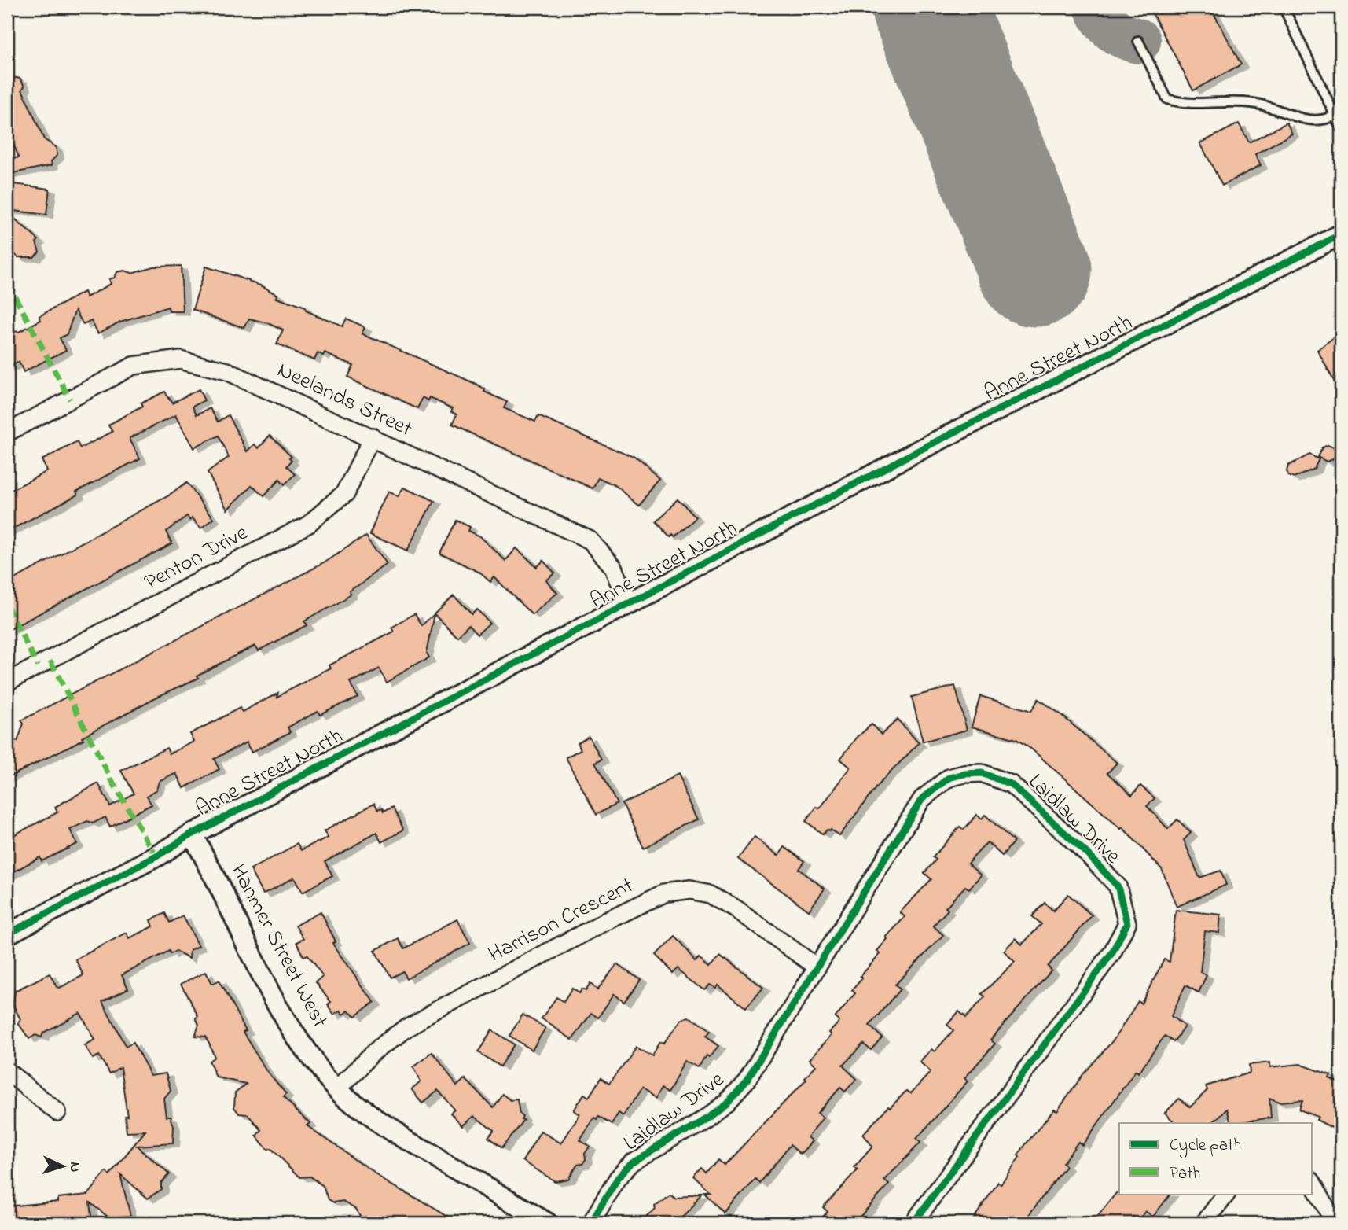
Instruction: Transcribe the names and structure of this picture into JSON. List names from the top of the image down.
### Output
{
  "streets": {
    "street": [
      "Anne Street North",
      "Neelands Street",
      "Penton Drive",
      "Laidlaw Drive",
      "Harrison Crescent",
      "Hanmer Street West"
    ]
  },
  "crossings": [
    ["Anne Street North", "Neelands Street"],
    ["Anne Street North", "Hanmer Street West"],
    ["Neelands Street", "Penton Drive"],
    ["Laidlaw Drive", "Harrison Crescent"],
    ["Harrison Crescent", "Hanmer Street West"]
  ],
  "legend": ["Cycle path", "Path"],
  "north": "right"
}
